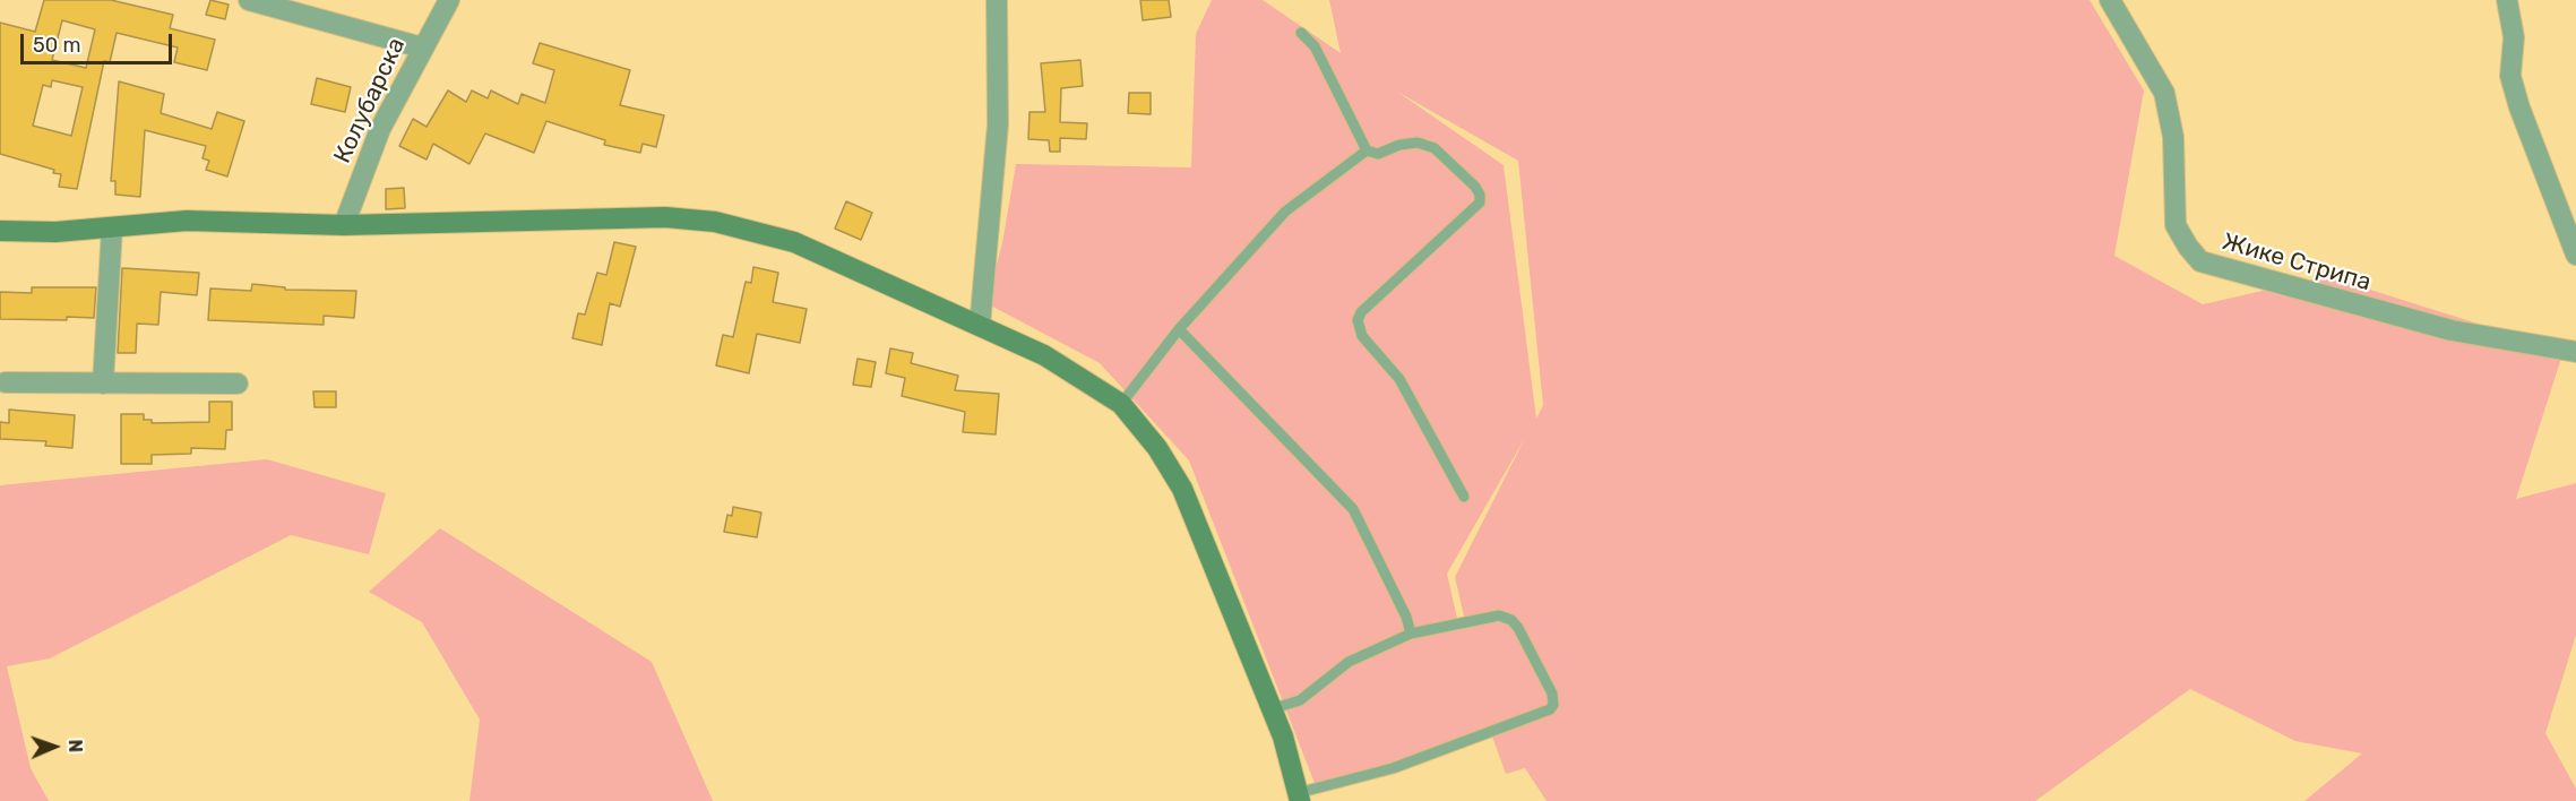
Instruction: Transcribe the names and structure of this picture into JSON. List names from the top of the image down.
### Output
{
  "streets": {
    "street": ["Колубарска", "Жике Стрипа"]
  },
  "scale_bar": "50 m",
  "north": "right"
}
